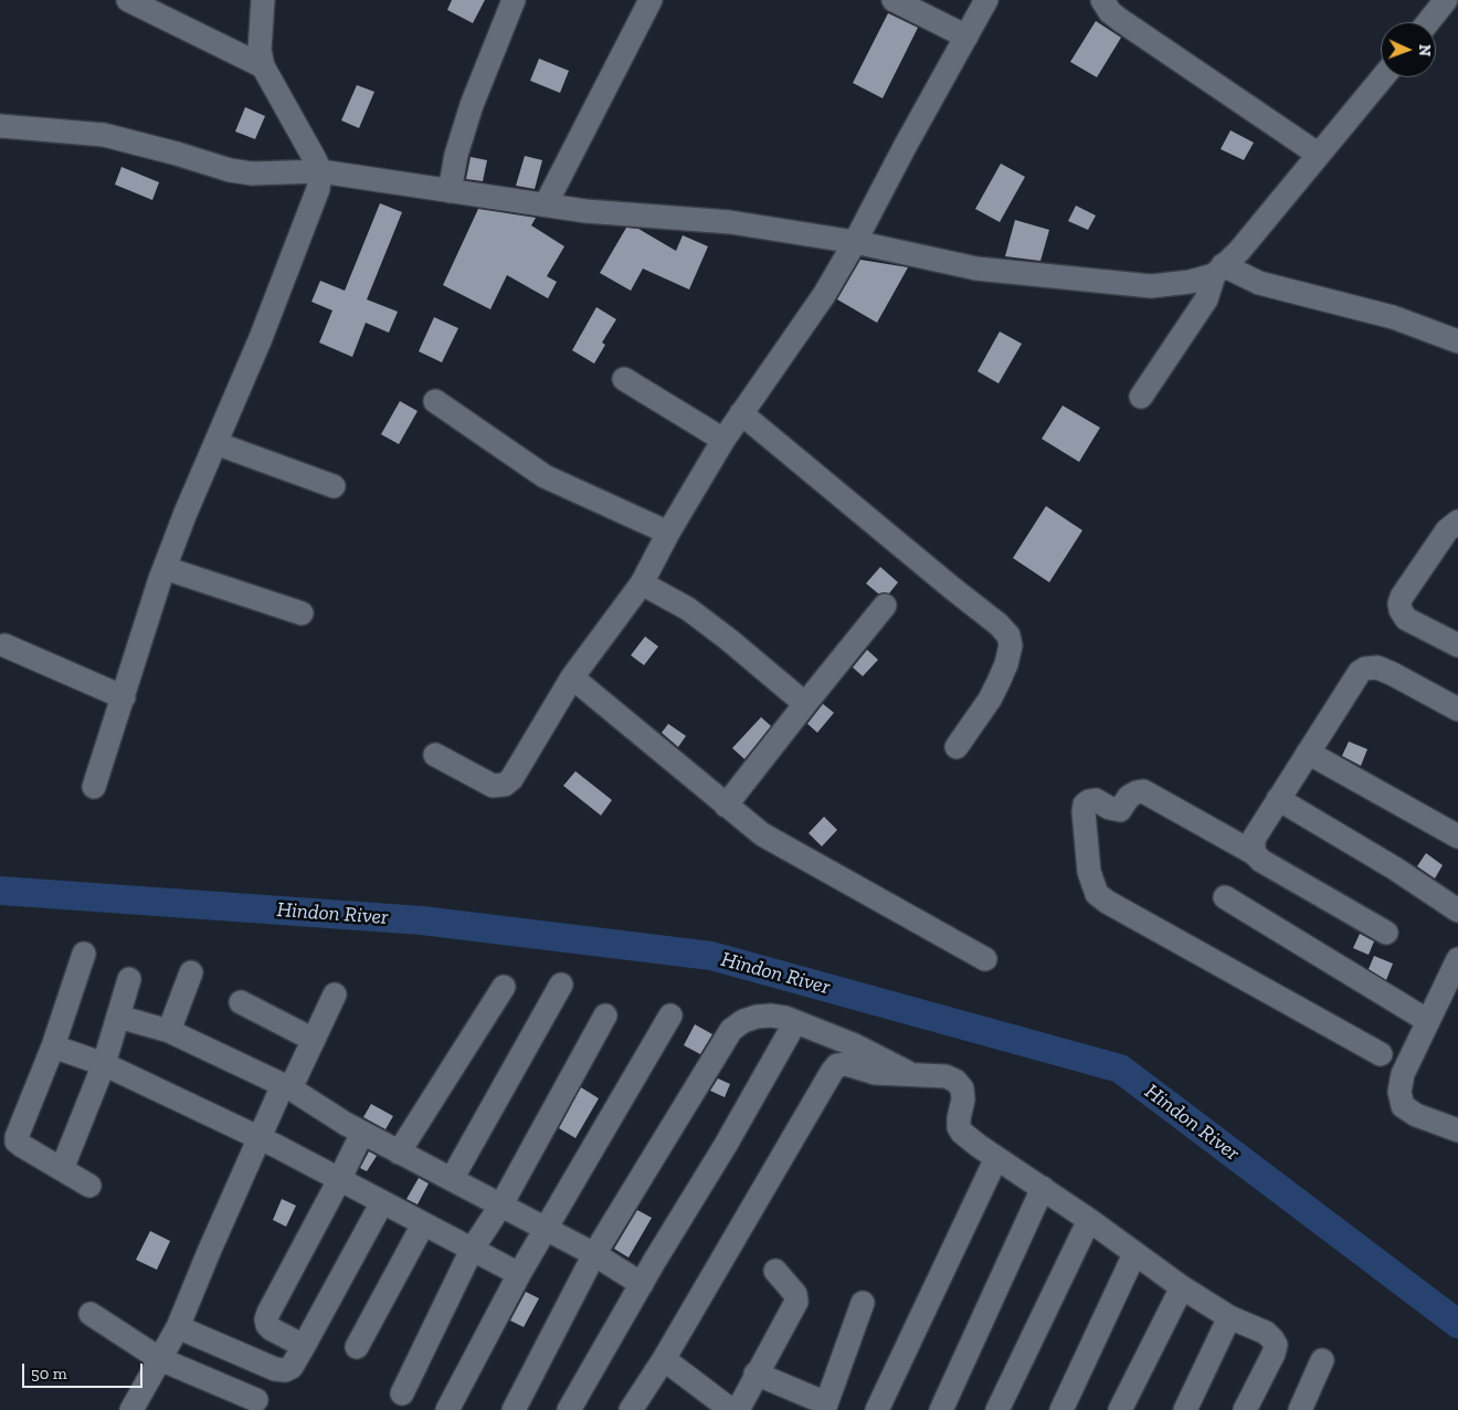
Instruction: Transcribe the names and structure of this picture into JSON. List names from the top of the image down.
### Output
{
  "water": ["Hindon River"],
  "scale_bar": "50 m",
  "north": "right"
}
